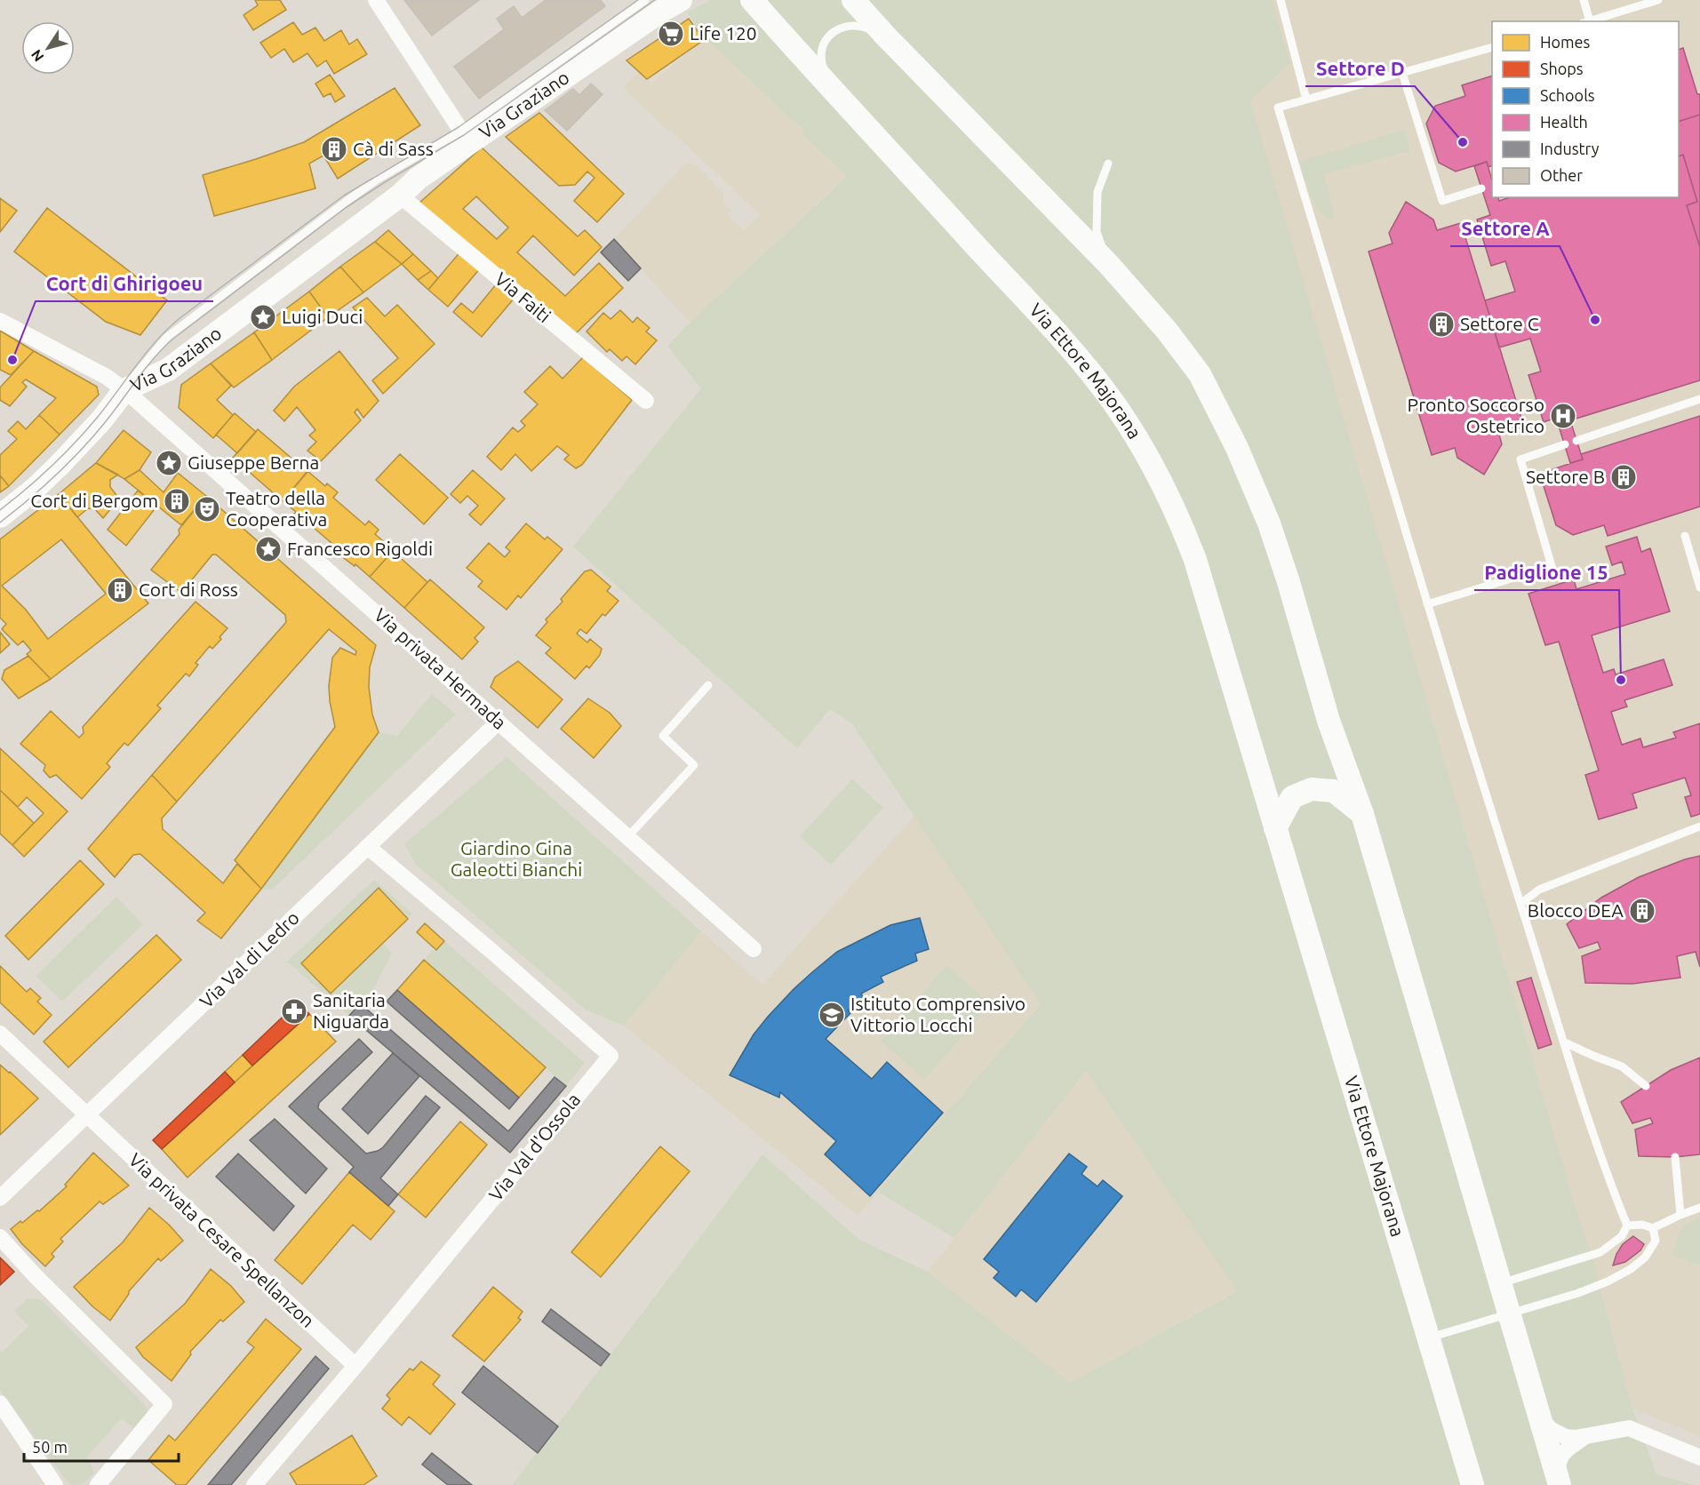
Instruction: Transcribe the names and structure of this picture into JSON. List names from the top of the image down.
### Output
{
  "streets": {
    "street": [
      "Via Graziano",
      "Via Faiti",
      "Via Ettore Majorana",
      "Via privata Hermada",
      "Via Val di Ledro",
      "Via Val d'Ossola",
      "Via privata Cesare Spellanzon"
    ]
  },
  "crossings": [
    ["Via Graziano", "Via Faiti"],
    ["Via Graziano", "Via privata Hermada"],
    ["Via privata Hermada", "Via Val di Ledro"],
    ["Via Val di Ledro", "Via Val d'Ossola"],
    ["Via Val di Ledro", "Via privata Cesare Spellanzon"],
    ["Via Val d'Ossola", "Via privata Cesare Spellanzon"]
  ],
  "parks": ["Giardino Gina Galeotti Bianchi"],
  "places": {
    "supermarket": ["Life 120"],
    "other": [
      "Settore D",
      "Settore A",
      "Cort di Ghirigoeu",
      "Padiglione 15"
    ],
    "building": [
      "Cà di Sass",
      "Settore C",
      "Settore B",
      "Cort di Bergom",
      "Cort di Ross",
      "Blocco DEA"
    ],
    "place": ["Luigi Duci", "Giuseppe Berna", "Francesco Rigoldi"],
    "hospital": ["Pronto Soccorso Ostetrico"],
    "theatre": ["Teatro della Cooperativa"],
    "pharmacy": ["Sanitaria Niguarda"],
    "school or university": ["Istituto Comprensivo Vittorio Locchi"]
  },
  "legend": [
    "Homes",
    "Shops",
    "Schools",
    "Health",
    "Industry",
    "Other"
  ],
  "scale_bar": "50 m",
  "north": "bottom left"
}
